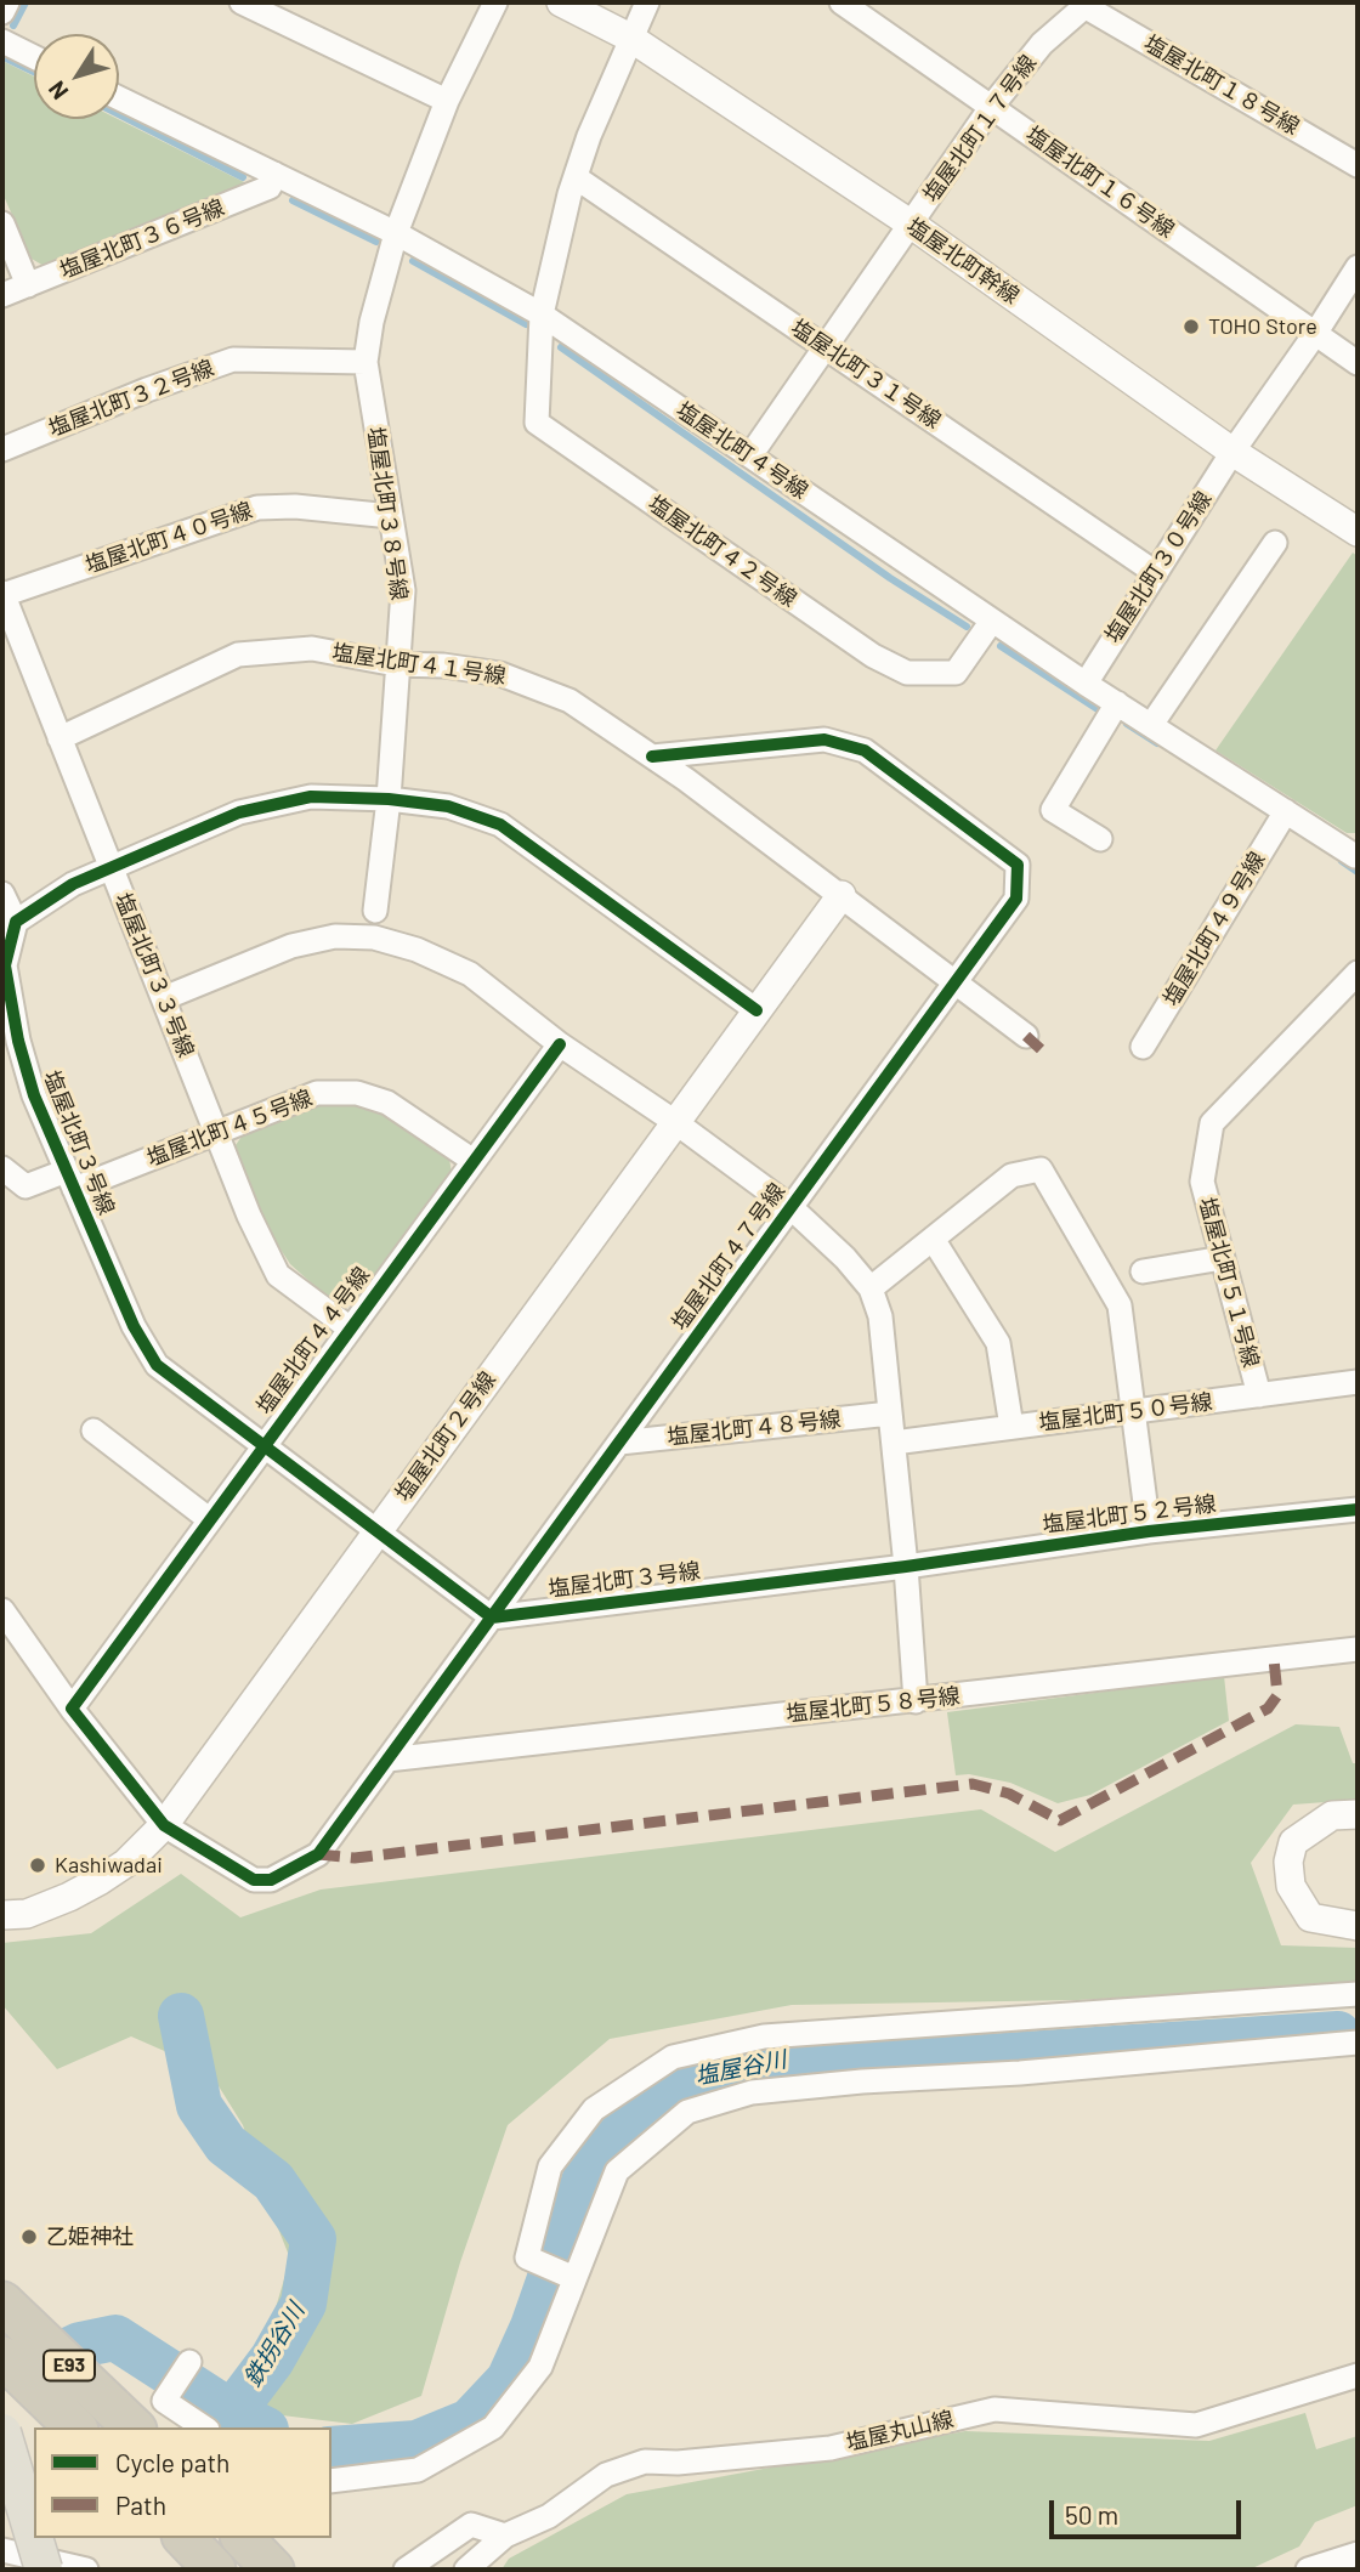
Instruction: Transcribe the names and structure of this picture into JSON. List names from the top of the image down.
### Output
{
  "streets": {
    "highway": ["E93"],
    "street": [
      "塩屋北町１８号線",
      "塩屋北町１７号線",
      "塩屋北町１６号線",
      "塩屋北町３６号線",
      "塩屋北町幹線",
      "塩屋北町３１号線",
      "塩屋北町３２号線",
      "塩屋北町４号線",
      "塩屋北町３８号線",
      "塩屋北町４０号線",
      "塩屋北町４２号線",
      "塩屋北町３０号線",
      "塩屋北町４１号線",
      "塩屋北町４９号線",
      "塩屋北町３３号線",
      "塩屋北町４５号線",
      "塩屋北町３号線",
      "塩屋北町４７号線",
      "塩屋北町５１号線",
      "塩屋北町４４号線",
      "塩屋北町５０号線",
      "塩屋北町４８号線",
      "塩屋北町２号線",
      "塩屋北町５２号線",
      "塩屋北町５８号線",
      "塩屋丸山線"
    ]
  },
  "crossings": [
    ["塩屋北町１８号線", "塩屋北町１７号線"],
    ["塩屋北町１７号線", "塩屋北町１６号線"],
    ["塩屋北町１７号線", "塩屋北町幹線"],
    ["塩屋北町１７号線", "塩屋北町３１号線"],
    ["塩屋北町１７号線", "塩屋北町４号線"],
    ["塩屋北町１６号線", "塩屋北町３０号線"],
    ["塩屋北町３６号線", "塩屋北町４号線"],
    ["塩屋北町幹線", "塩屋北町３０号線"],
    ["塩屋北町３１号線", "塩屋北町３０号線"],
    ["塩屋北町３２号線", "塩屋北町３８号線"],
    ["塩屋北町４号線", "塩屋北町３８号線"],
    ["塩屋北町４号線", "塩屋北町４２号線"],
    ["塩屋北町４号線", "塩屋北町３０号線"],
    ["塩屋北町４号線", "塩屋北町４９号線"],
    ["塩屋北町３８号線", "塩屋北町４０号線"],
    ["塩屋北町３８号線", "塩屋北町４１号線"],
    ["塩屋北町４０号線", "塩屋北町３３号線"],
    ["塩屋北町４１号線", "塩屋北町３３号線"],
    ["塩屋北町４１号線", "塩屋北町４７号線"],
    ["塩屋北町４１号線", "塩屋北町２号線"],
    ["塩屋北町３３号線", "塩屋北町４５号線"],
    ["塩屋北町３３号線", "塩屋北町４４号線"],
    ["塩屋北町４５号線", "塩屋北町３号線"],
    ["塩屋北町４５号線", "塩屋北町４４号線"],
    ["塩屋北町３号線", "塩屋北町４７号線"],
    ["塩屋北町３号線", "塩屋北町４４号線"],
    ["塩屋北町３号線", "塩屋北町２号線"],
    ["塩屋北町３号線", "塩屋北町５２号線"],
    ["塩屋北町４７号線", "塩屋北町４８号線"],
    ["塩屋北町４７号線", "塩屋北町２号線"],
    ["塩屋北町４７号線", "塩屋北町５８号線"],
    ["塩屋北町５１号線", "塩屋北町５０号線"]
  ],
  "water": ["塩屋谷川", "鉄拐谷川"],
  "places": ["TOHO Store", "Kashiwadai", "乙姫神社"],
  "legend": ["Cycle path", "Path"],
  "scale_bar": "50 m",
  "north": "bottom left"
}
